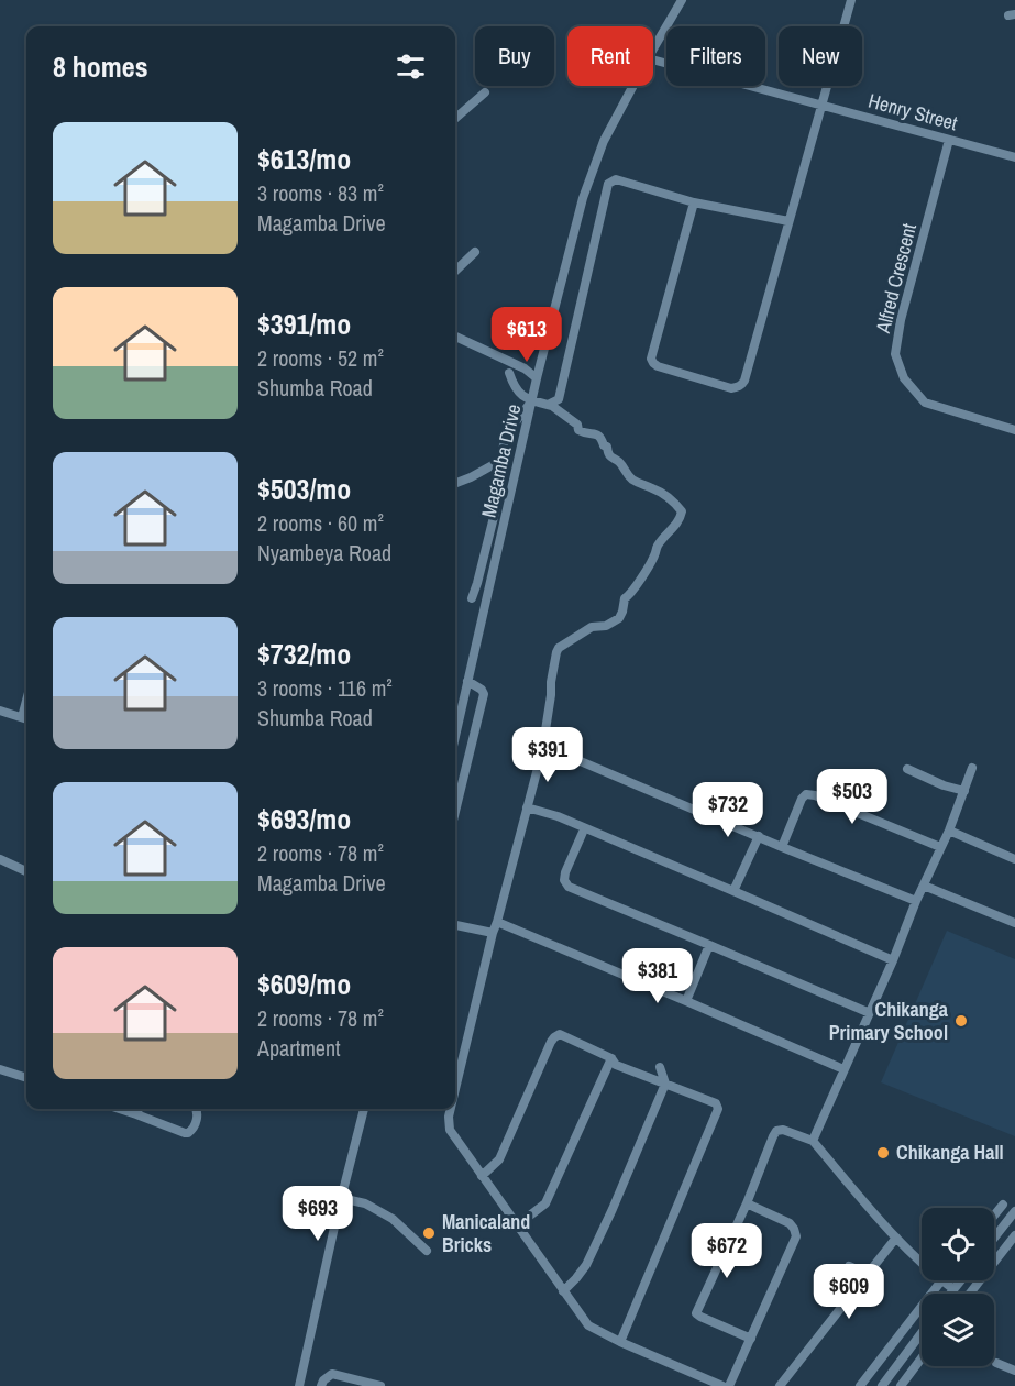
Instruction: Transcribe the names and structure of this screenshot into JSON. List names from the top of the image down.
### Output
{
  "streets": {
    "street": ["Henry Street", "Alfred Crescent", "Magamba Drive"]
  },
  "crossings": [
    ["Henry Street", "Alfred Crescent"]
  ],
  "places": ["Chikanga Primary School", "Chikanga Hall", "Manicaland Bricks"],
  "page": {
    "chip": [
      "Buy",
      "Rent",
      "Filters",
      "New"
    ],
    "heading": "8 homes",
    "list": [
      {
        "name": "$613/mo",
        "note": "3 rooms · 83 m² · Magamba Drive"
      },
      {
        "name": "$391/mo",
        "note": "2 rooms · 52 m² · Shumba Road"
      },
      {
        "name": "$503/mo",
        "note": "2 rooms · 60 m² · Nyambeya Road"
      },
      {
        "name": "$732/mo",
        "note": "3 rooms · 116 m² · Shumba Road"
      },
      {
        "name": "$693/mo",
        "note": "2 rooms · 78 m² · Magamba Drive"
      },
      {
        "name": "$609/mo",
        "note": "2 rooms · 78 m² · Apartment"
      }
    ],
    "price": [
      "$613",
      "$391",
      "$503",
      "$732",
      "$381",
      "$693",
      "$672",
      "$609"
    ]
  }
}
